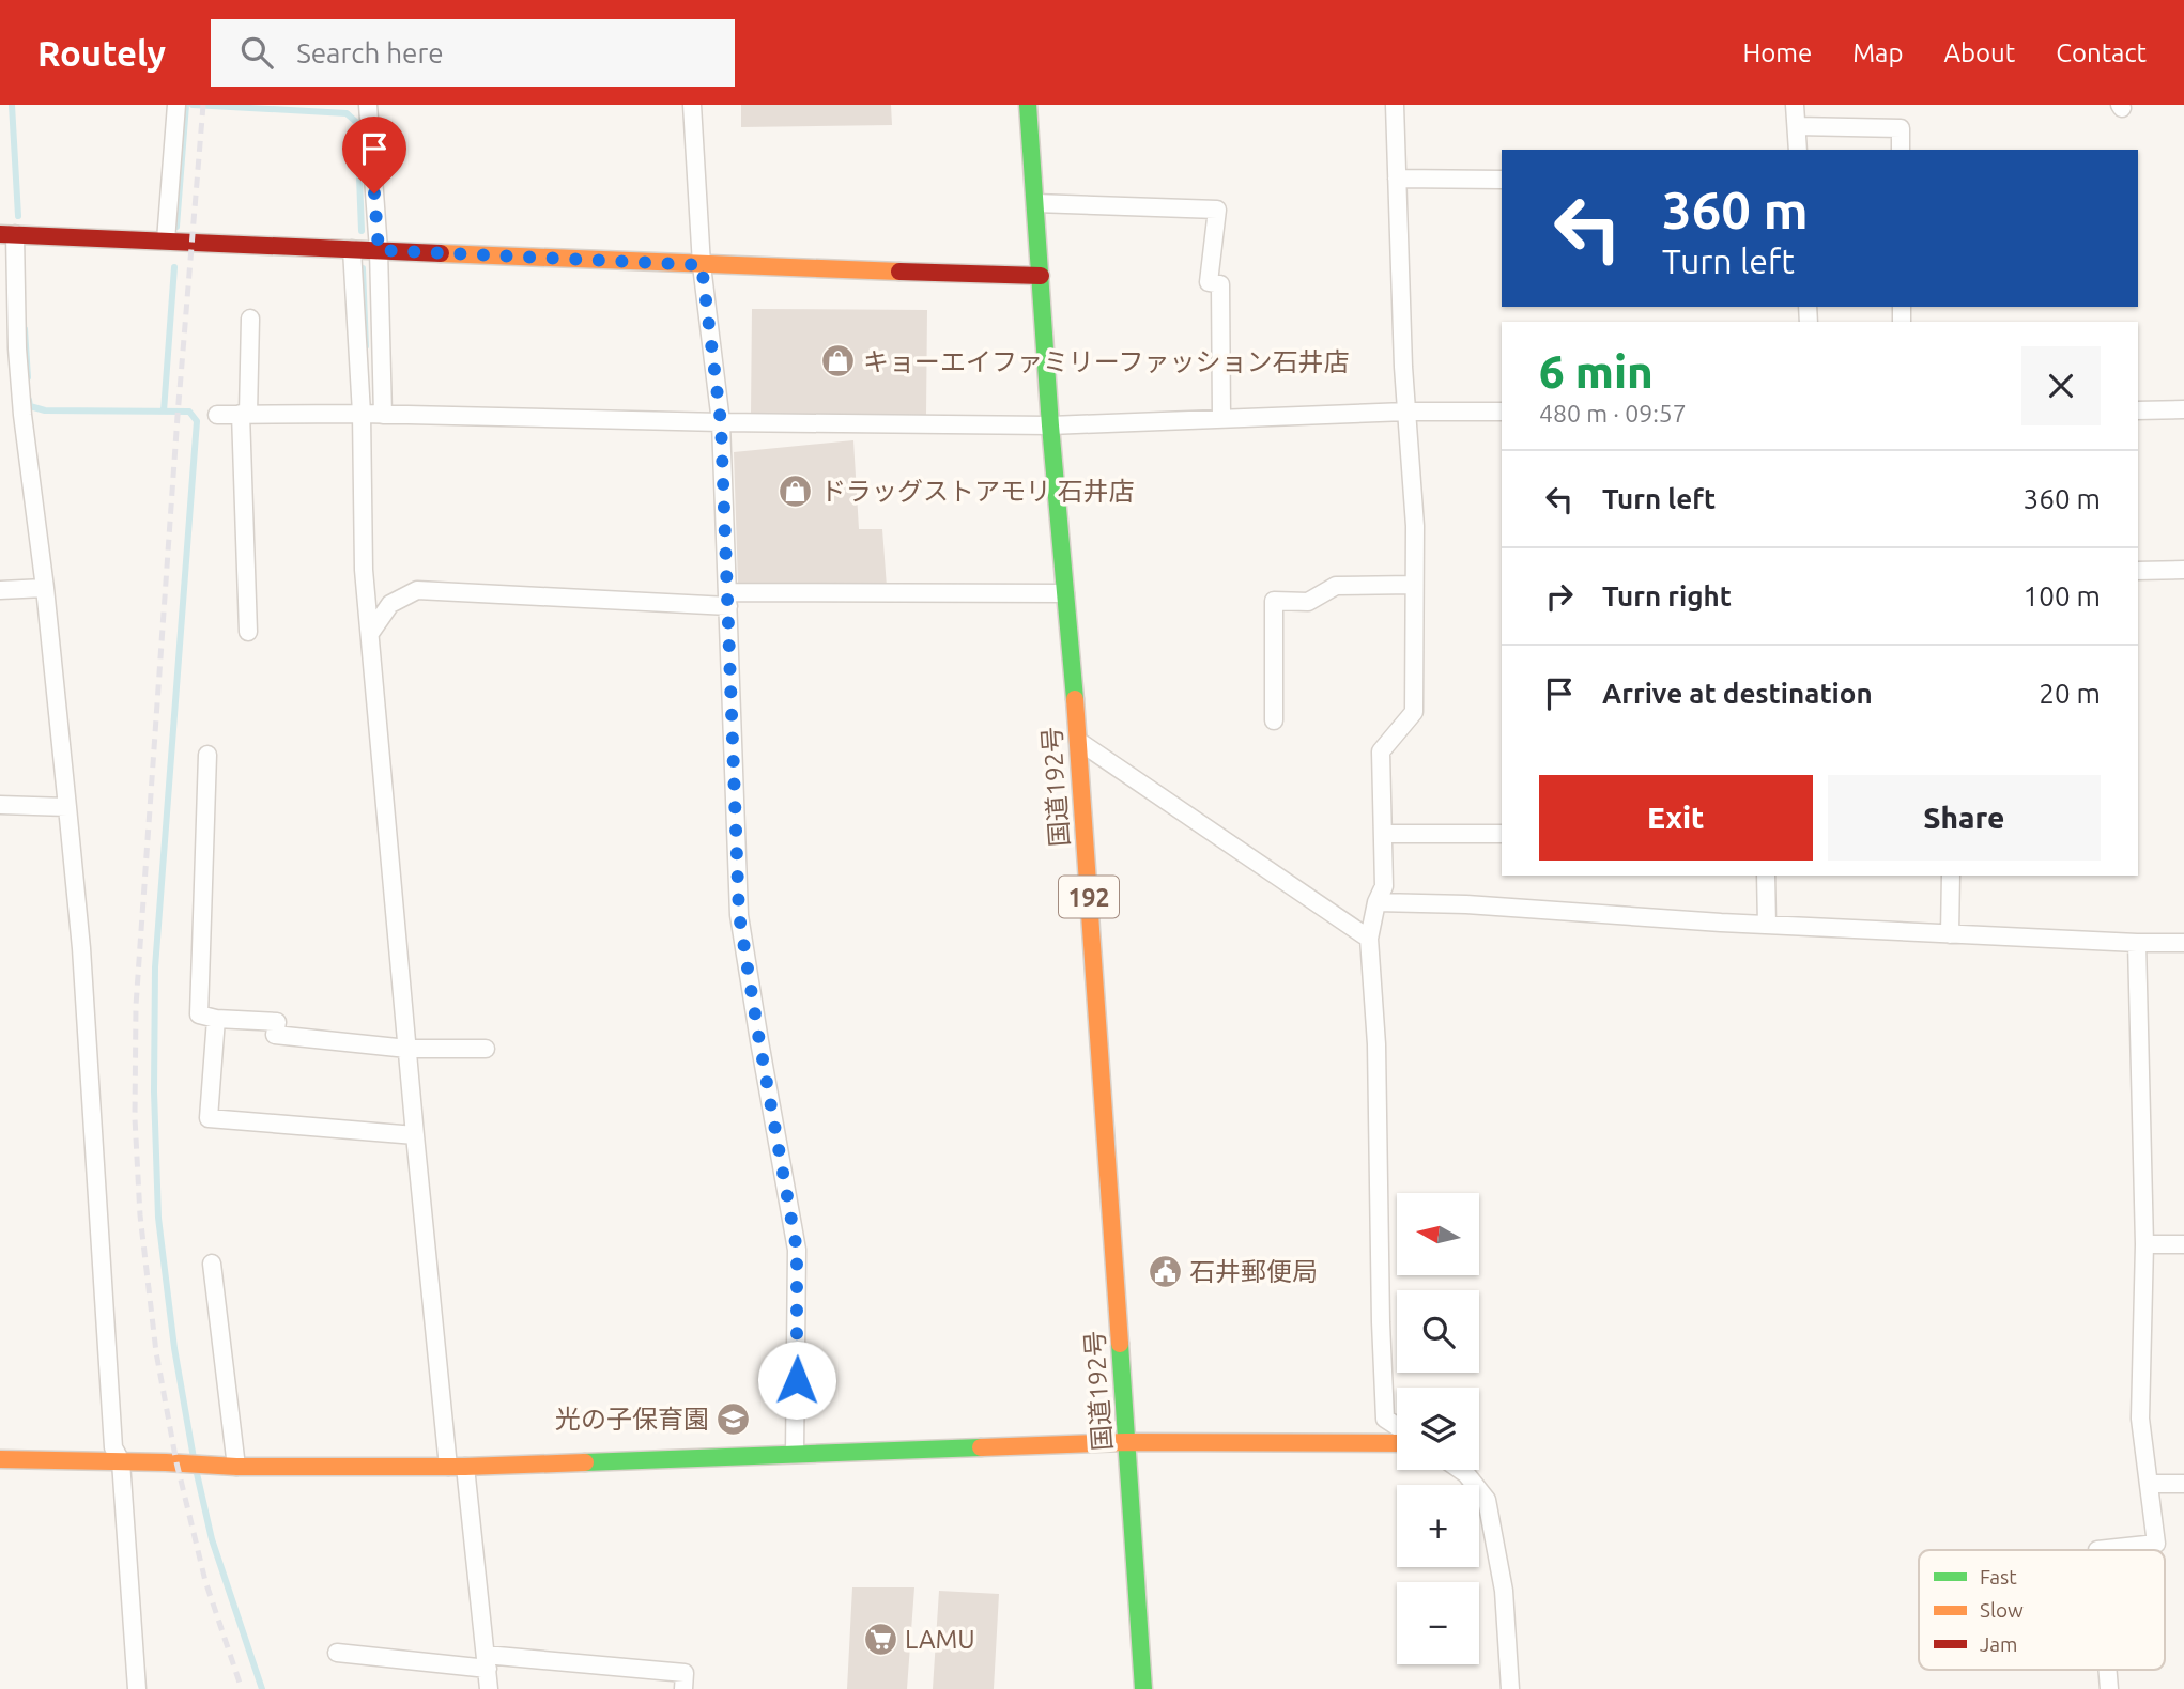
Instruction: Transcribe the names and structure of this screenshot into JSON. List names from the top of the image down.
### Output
{
  "streets": {
    "main road": ["国道192号", "192"]
  },
  "places": {
    "shop": ["キョーエイファミリーファッション石井店", "ドラッグストアモリ 石井店"],
    "public building": ["石井郵便局"],
    "school or university": ["光の子保育園"],
    "supermarket": ["LAMU"]
  },
  "legend": ["Fast", "Slow", "Jam"],
  "north": "left",
  "page": {
    "header": "Routely",
    "search": "Search here",
    "nav": [
      "Home",
      "Map",
      "About",
      "Contact"
    ],
    "turn": ["360 m", "Turn left"],
    "heading": ["6 min", "480 m · 09:57"],
    "list": [
      {
        "name": "Turn left",
        "value": "360 m"
      },
      {
        "name": "Turn right",
        "value": "100 m"
      },
      {
        "name": "Arrive at destination",
        "value": "20 m"
      }
    ],
    "buttons": ["Exit", "Share"],
    "map_buttons": ["+", "−"]
  }
}
